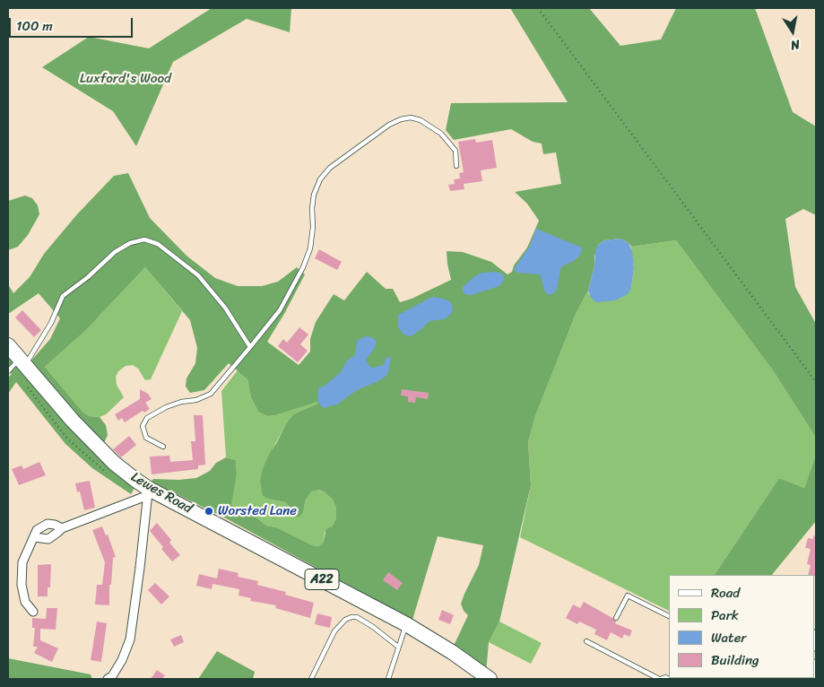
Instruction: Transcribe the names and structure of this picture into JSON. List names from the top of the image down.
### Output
{
  "streets": {
    "highway": ["Lewes Road", "A22"]
  },
  "parks": ["Luxford's Wood"],
  "places": ["Worsted Lane"],
  "legend": [
    "Road",
    "Park",
    "Water",
    "Building"
  ],
  "scale_bar": "100 m",
  "north": "bottom"
}
